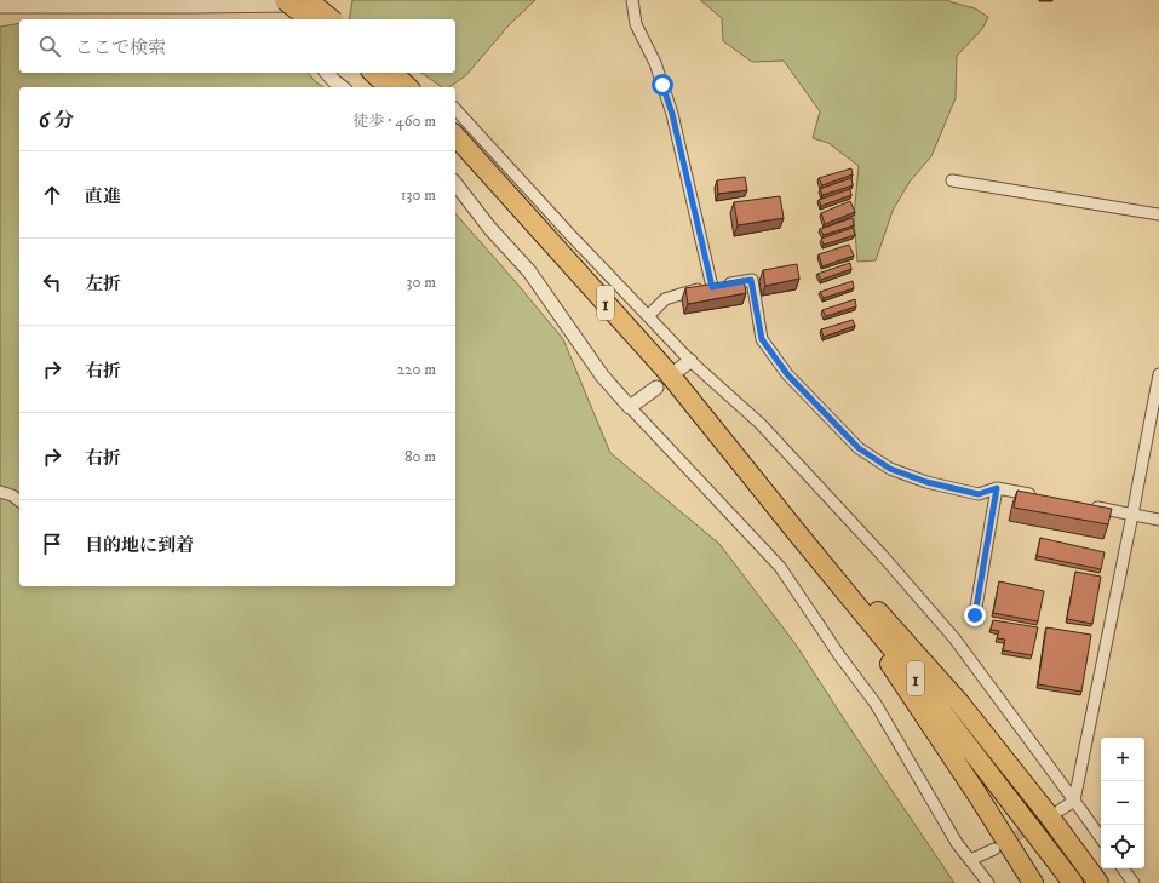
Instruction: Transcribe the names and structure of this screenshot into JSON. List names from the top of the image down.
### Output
{
  "streets": {
    "highway": ["1"]
  },
  "page": {
    "search": "ここで検索",
    "heading": ["6 分", "徒歩 · 460 m"],
    "list": [
      ["直進", "130 m"],
      ["左折", "30 m"],
      ["右折", "220 m"],
      ["右折", "80 m"],
      "目的地に到着"
    ],
    "map_buttons": ["+", "−"]
  }
}
